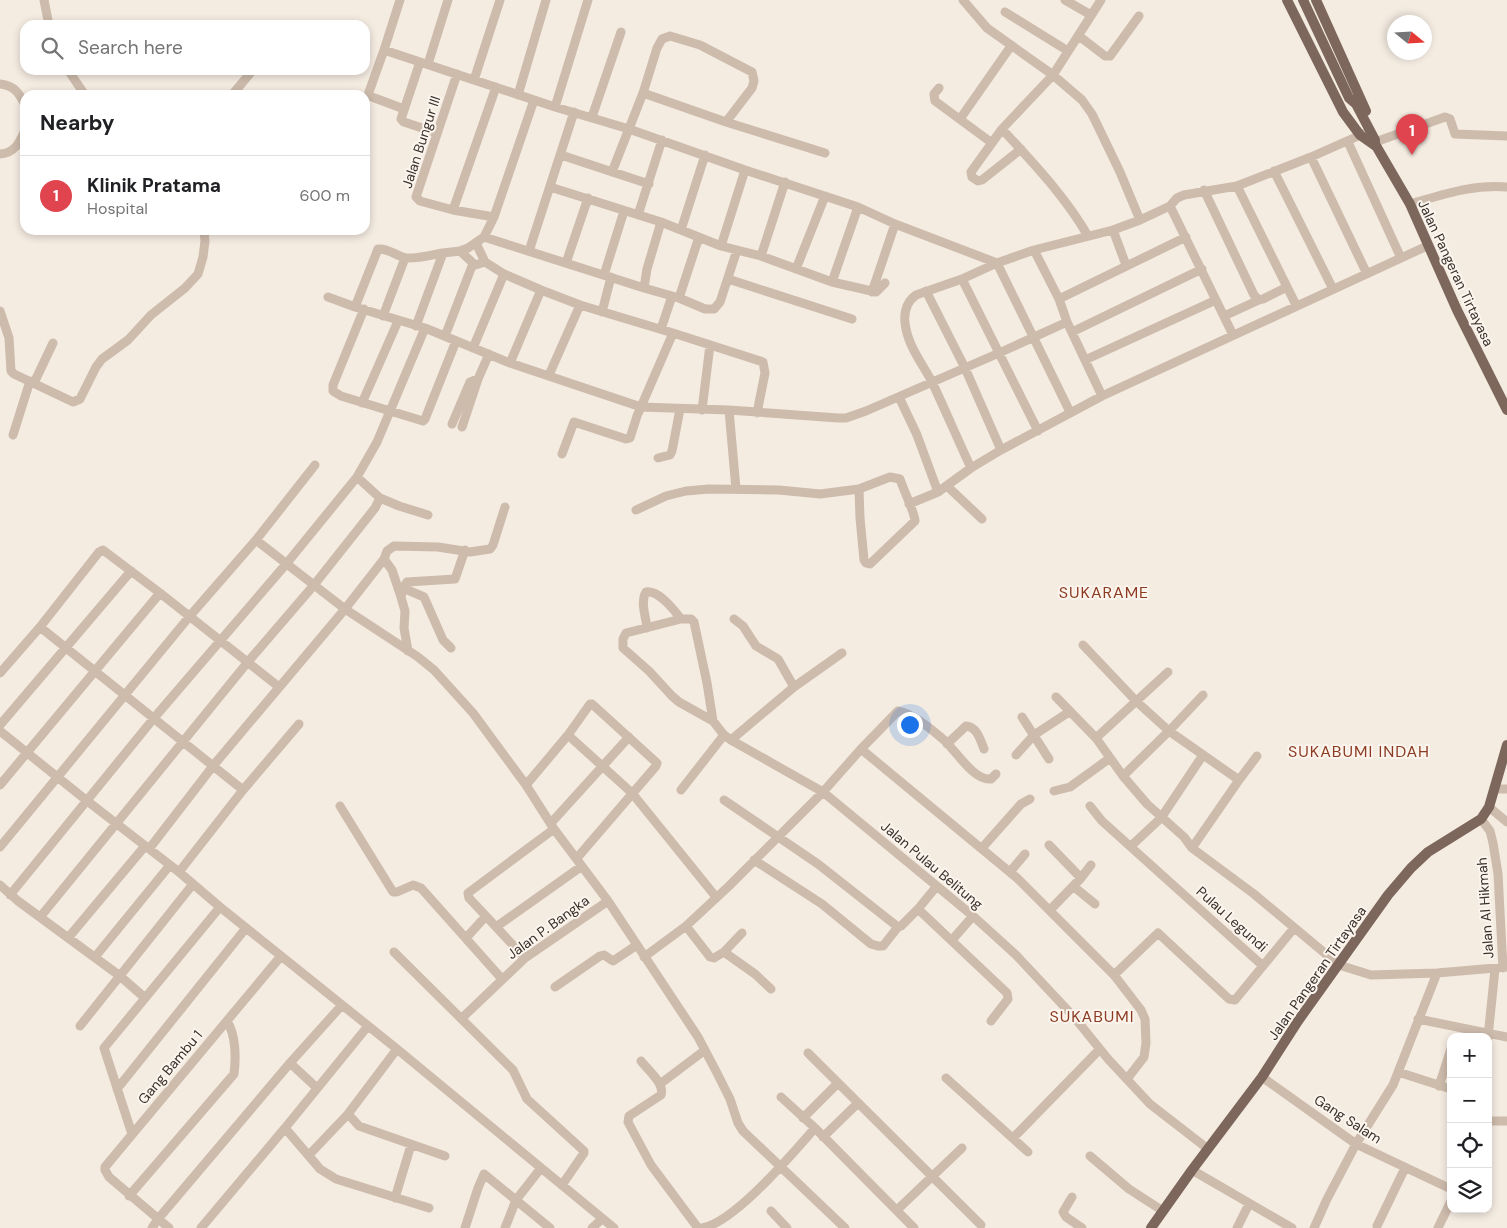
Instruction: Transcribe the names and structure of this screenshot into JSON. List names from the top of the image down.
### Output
{
  "streets": {
    "main road": ["Jalan Pangeran Tirtayasa"],
    "street": [
      "Jalan Bungur III",
      "Jalan Pulau Belitung",
      "Jalan Al Hikmah",
      "Pulau Legundi",
      "Jalan P. Bangka",
      "Gang Bambu 1",
      "Gang Salam"
    ]
  },
  "crossings": [
    ["Jalan Pangeran Tirtayasa", "Jalan Pulau Belitung"],
    ["Jalan Pangeran Tirtayasa", "Jalan Al Hikmah"],
    ["Jalan Pangeran Tirtayasa", "Gang Salam"]
  ],
  "districts": ["SUKARAME", "SUKABUMI INDAH", "SUKABUMI"],
  "north": "right",
  "page": {
    "search": "Search here",
    "heading": "Nearby",
    "pins": "1",
    "list": [
      {
        "mark": "1",
        "name": "Klinik Pratama",
        "note": "Hospital",
        "value": "600 m"
      }
    ],
    "map_buttons": ["+", "−"]
  }
}
